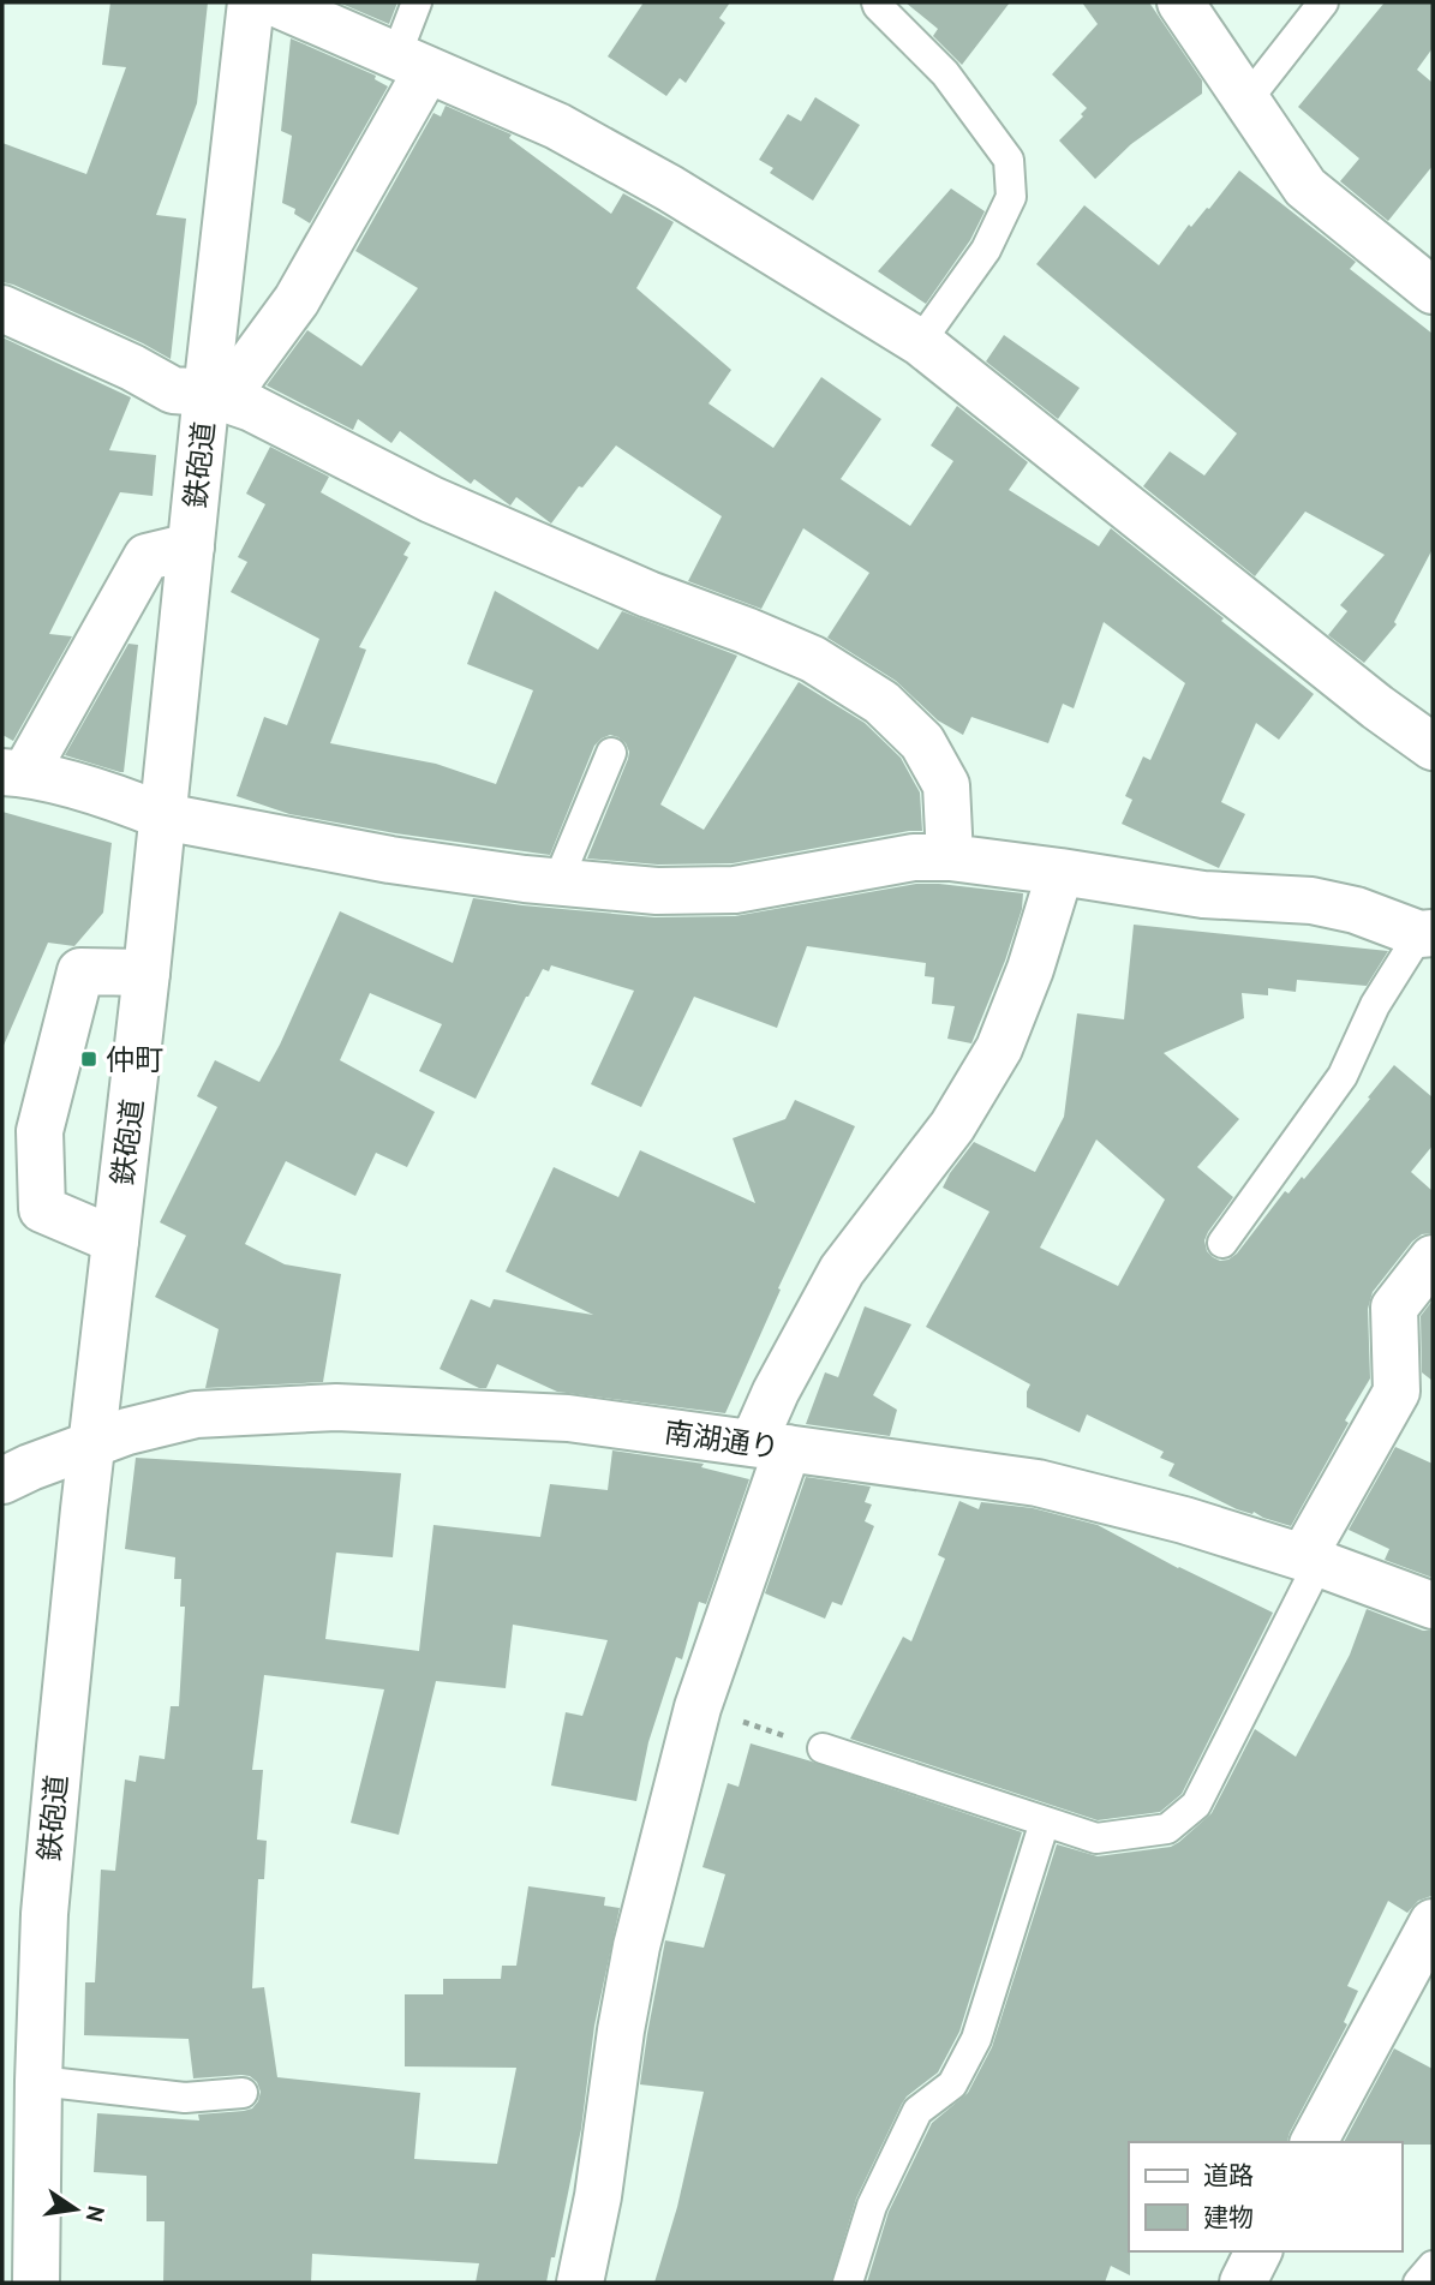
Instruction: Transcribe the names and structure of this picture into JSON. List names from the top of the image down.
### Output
{
  "streets": {
    "street": ["鉄砲道", "南湖通り"]
  },
  "crossings": [
    ["鉄砲道", "南湖通り"]
  ],
  "places": {
    "transit": ["仲町"]
  },
  "legend": ["道路", "建物"],
  "north": "right"
}
